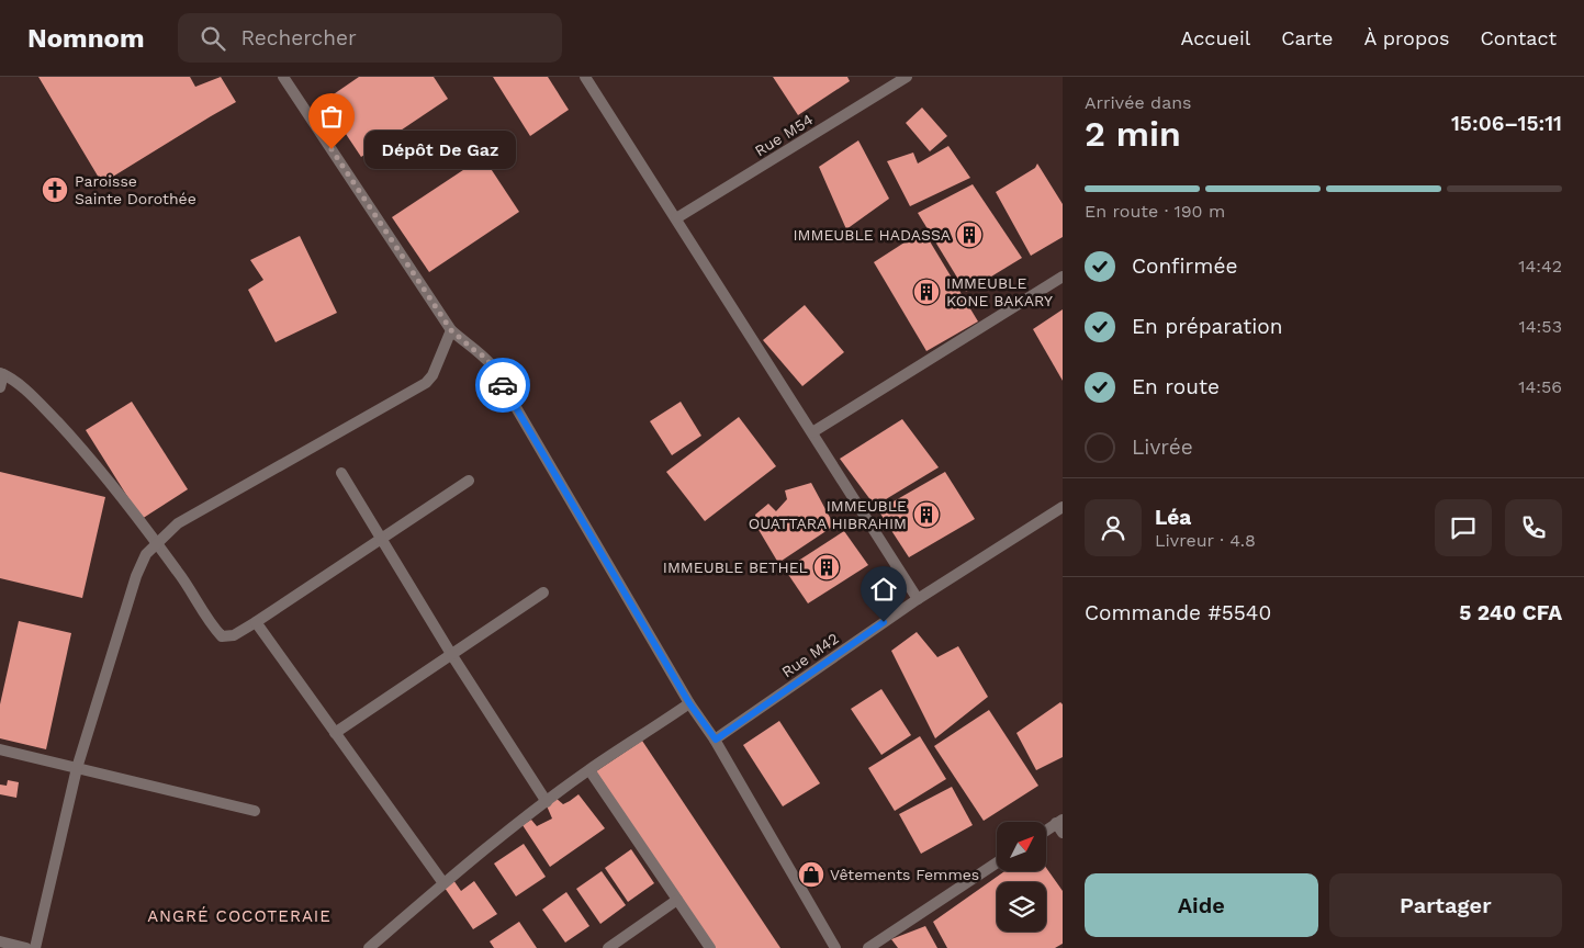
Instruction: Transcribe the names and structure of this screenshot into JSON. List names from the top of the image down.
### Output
{
  "streets": {
    "street": ["Rue M54", "Rue M42"]
  },
  "districts": ["ANGRÉ COCOTERAIE"],
  "places": {
    "other": ["Dépôt De Gaz"],
    "church": ["Paroisse Sainte Dorothée"],
    "building": [
      "IMMEUBLE HADASSA",
      "IMMEUBLE KONE BAKARY",
      "IMMEUBLE OUATTARA HIBRAHIM",
      "IMMEUBLE BETHEL"
    ],
    "shop": ["Vêtements Femmes"]
  },
  "north": "top right",
  "page": {
    "header": "Nomnom",
    "search": "Rechercher",
    "nav": [
      "Accueil",
      "Carte",
      "À propos",
      "Contact"
    ],
    "heading": ["2 min", "Arrivée dans", "15:06–15:11"],
    "panel": [
      "Léa",
      "Livreur · 4.8",
      "Commande #5540",
      "5 240 CFA"
    ],
    "bubble": "Dépôt De Gaz",
    "bar": "En route · 190 m",
    "list": [
      ["Confirmée", "14:42"],
      ["En préparation", "14:53"],
      ["En route", "14:56"],
      "Livrée"
    ],
    "buttons": ["Aide", "Partager"]
  }
}
